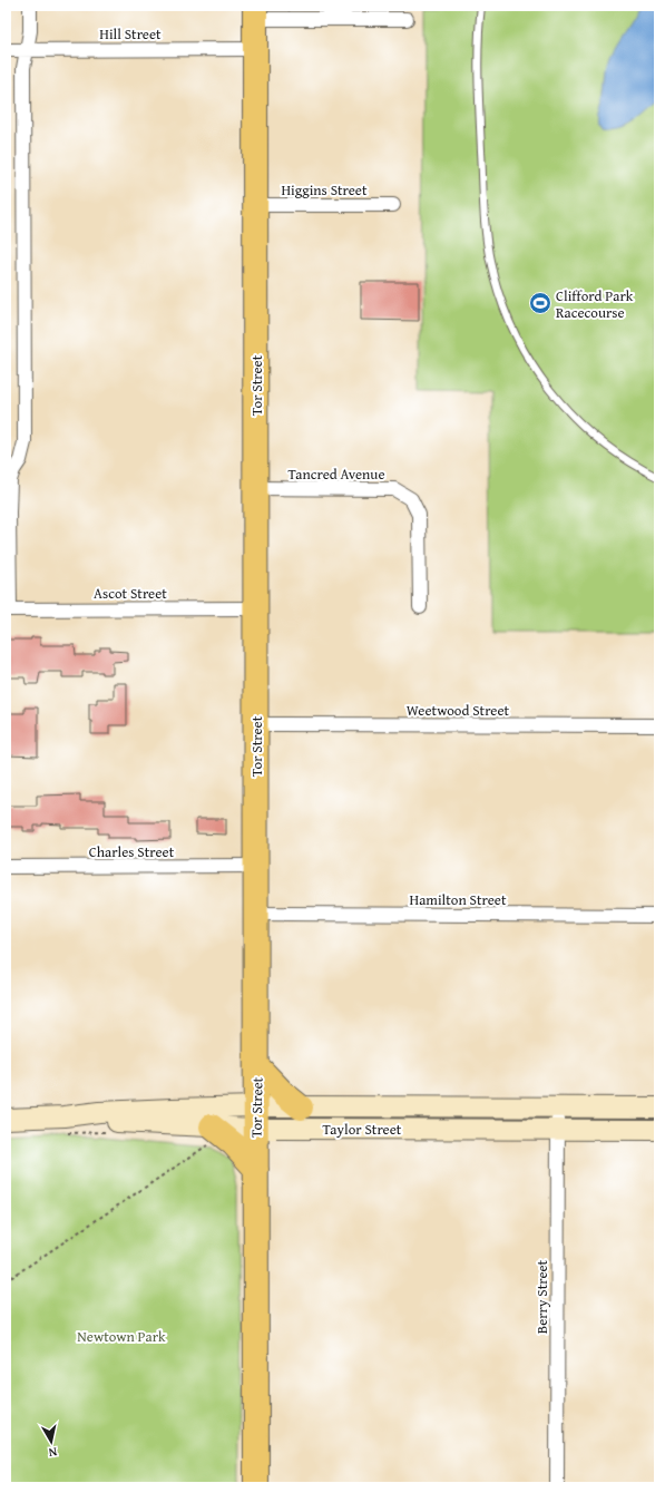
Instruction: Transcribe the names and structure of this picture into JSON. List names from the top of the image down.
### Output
{
  "streets": {
    "highway": ["Tor Street"],
    "main road": ["Taylor Street"],
    "street": [
      "Hill Street",
      "Higgins Street",
      "Tancred Avenue",
      "Ascot Street",
      "Weetwood Street",
      "Charles Street",
      "Hamilton Street",
      "Berry Street"
    ]
  },
  "crossings": [
    ["Hill Street", "Tor Street"],
    ["Higgins Street", "Tor Street"],
    ["Tor Street", "Tancred Avenue"],
    ["Tor Street", "Ascot Street"],
    ["Tor Street", "Weetwood Street"],
    ["Tor Street", "Charles Street"],
    ["Tor Street", "Hamilton Street"],
    ["Tor Street", "Taylor Street"],
    ["Taylor Street", "Berry Street"]
  ],
  "parks": ["Newtown Park"],
  "places": {
    "sports": ["Clifford Park Racecourse"]
  },
  "north": "bottom"
}
